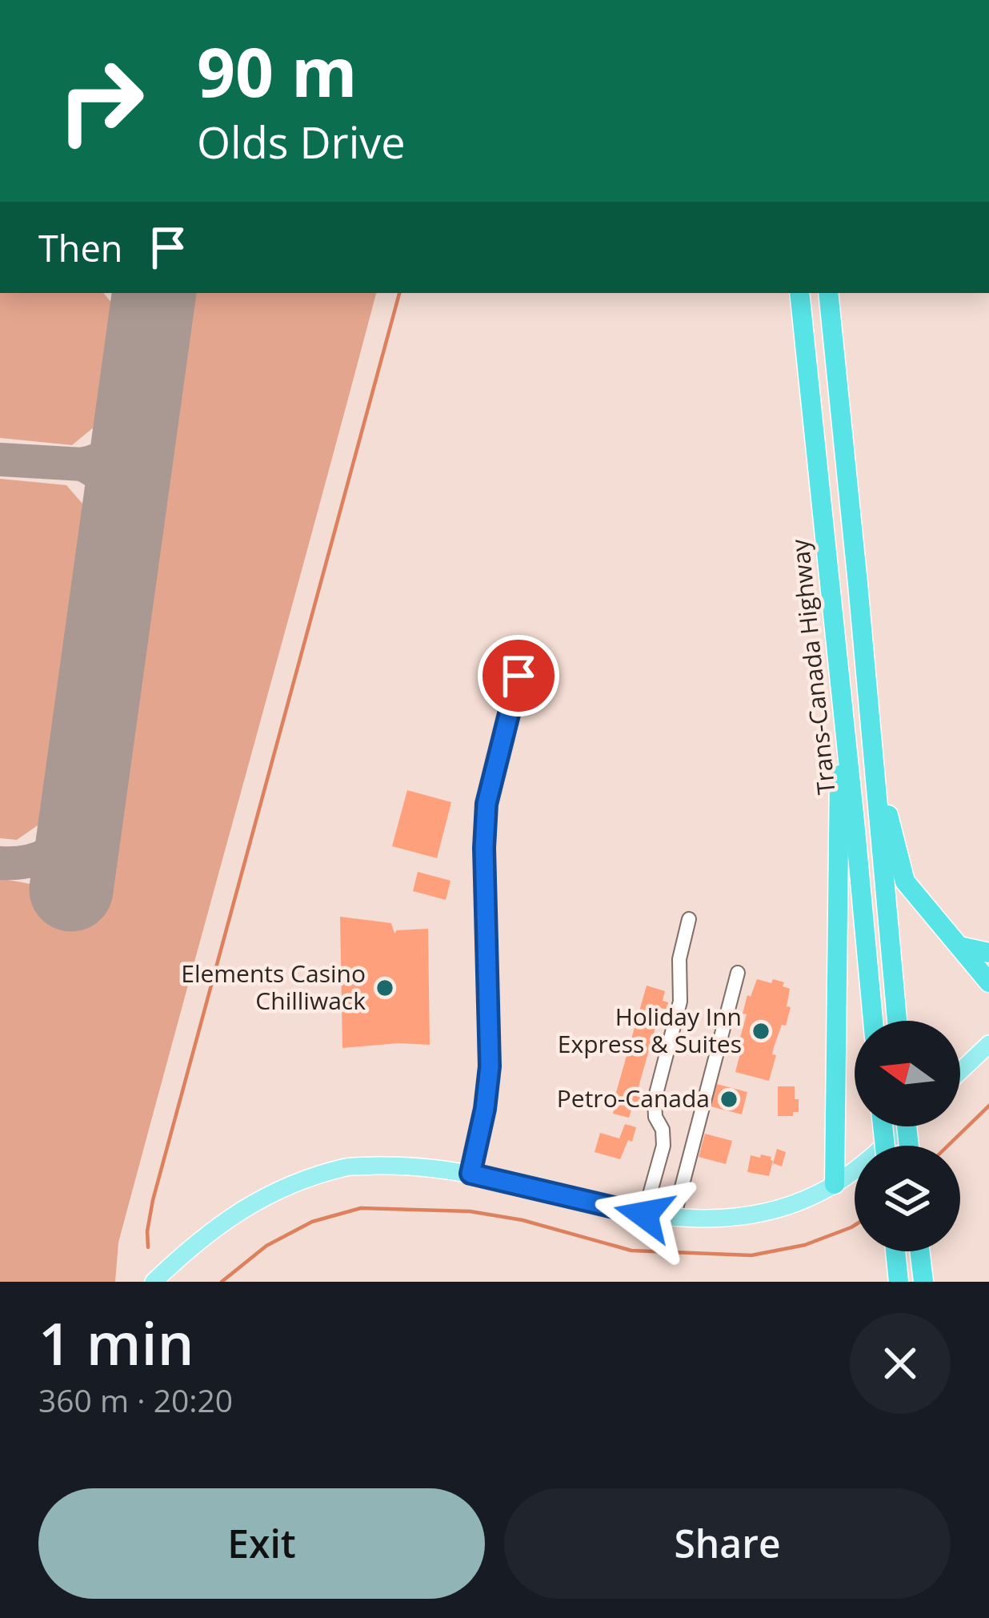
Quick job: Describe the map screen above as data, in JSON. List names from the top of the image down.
{
  "streets": {
    "highway": ["Trans-Canada Highway"]
  },
  "places": ["Elements Casino Chilliwack", "Holiday Inn Express & Suites", "Petro-Canada"],
  "north": "left",
  "page": {
    "turn": ["90 m", "Olds Drive"],
    "then": "Then",
    "heading": ["1 min", "360 m · 20:20"],
    "buttons": ["Exit", "Share"]
  }
}
